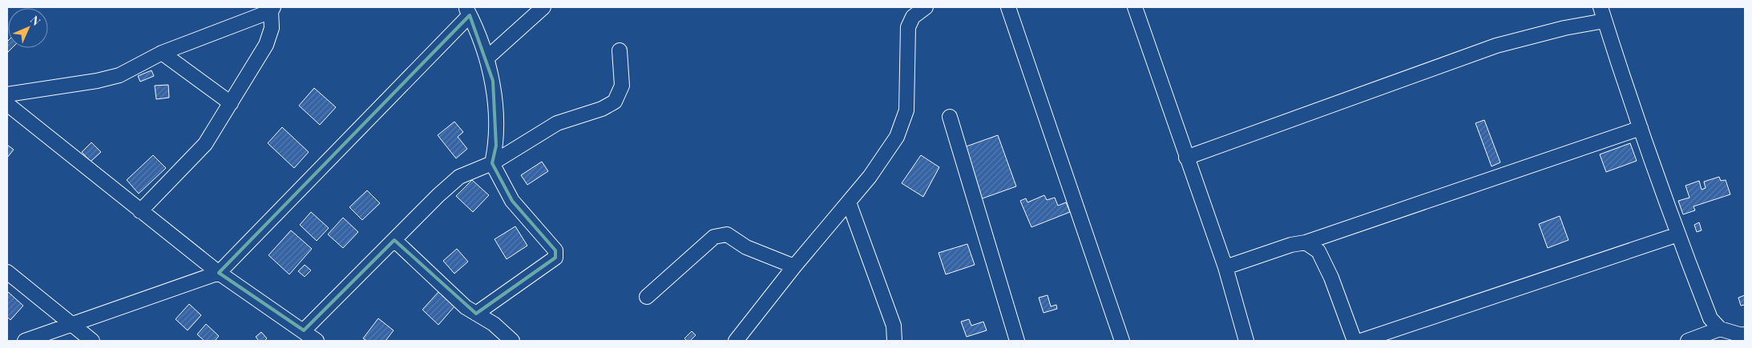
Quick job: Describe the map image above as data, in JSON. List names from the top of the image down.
{
  "north": "top right"
}
